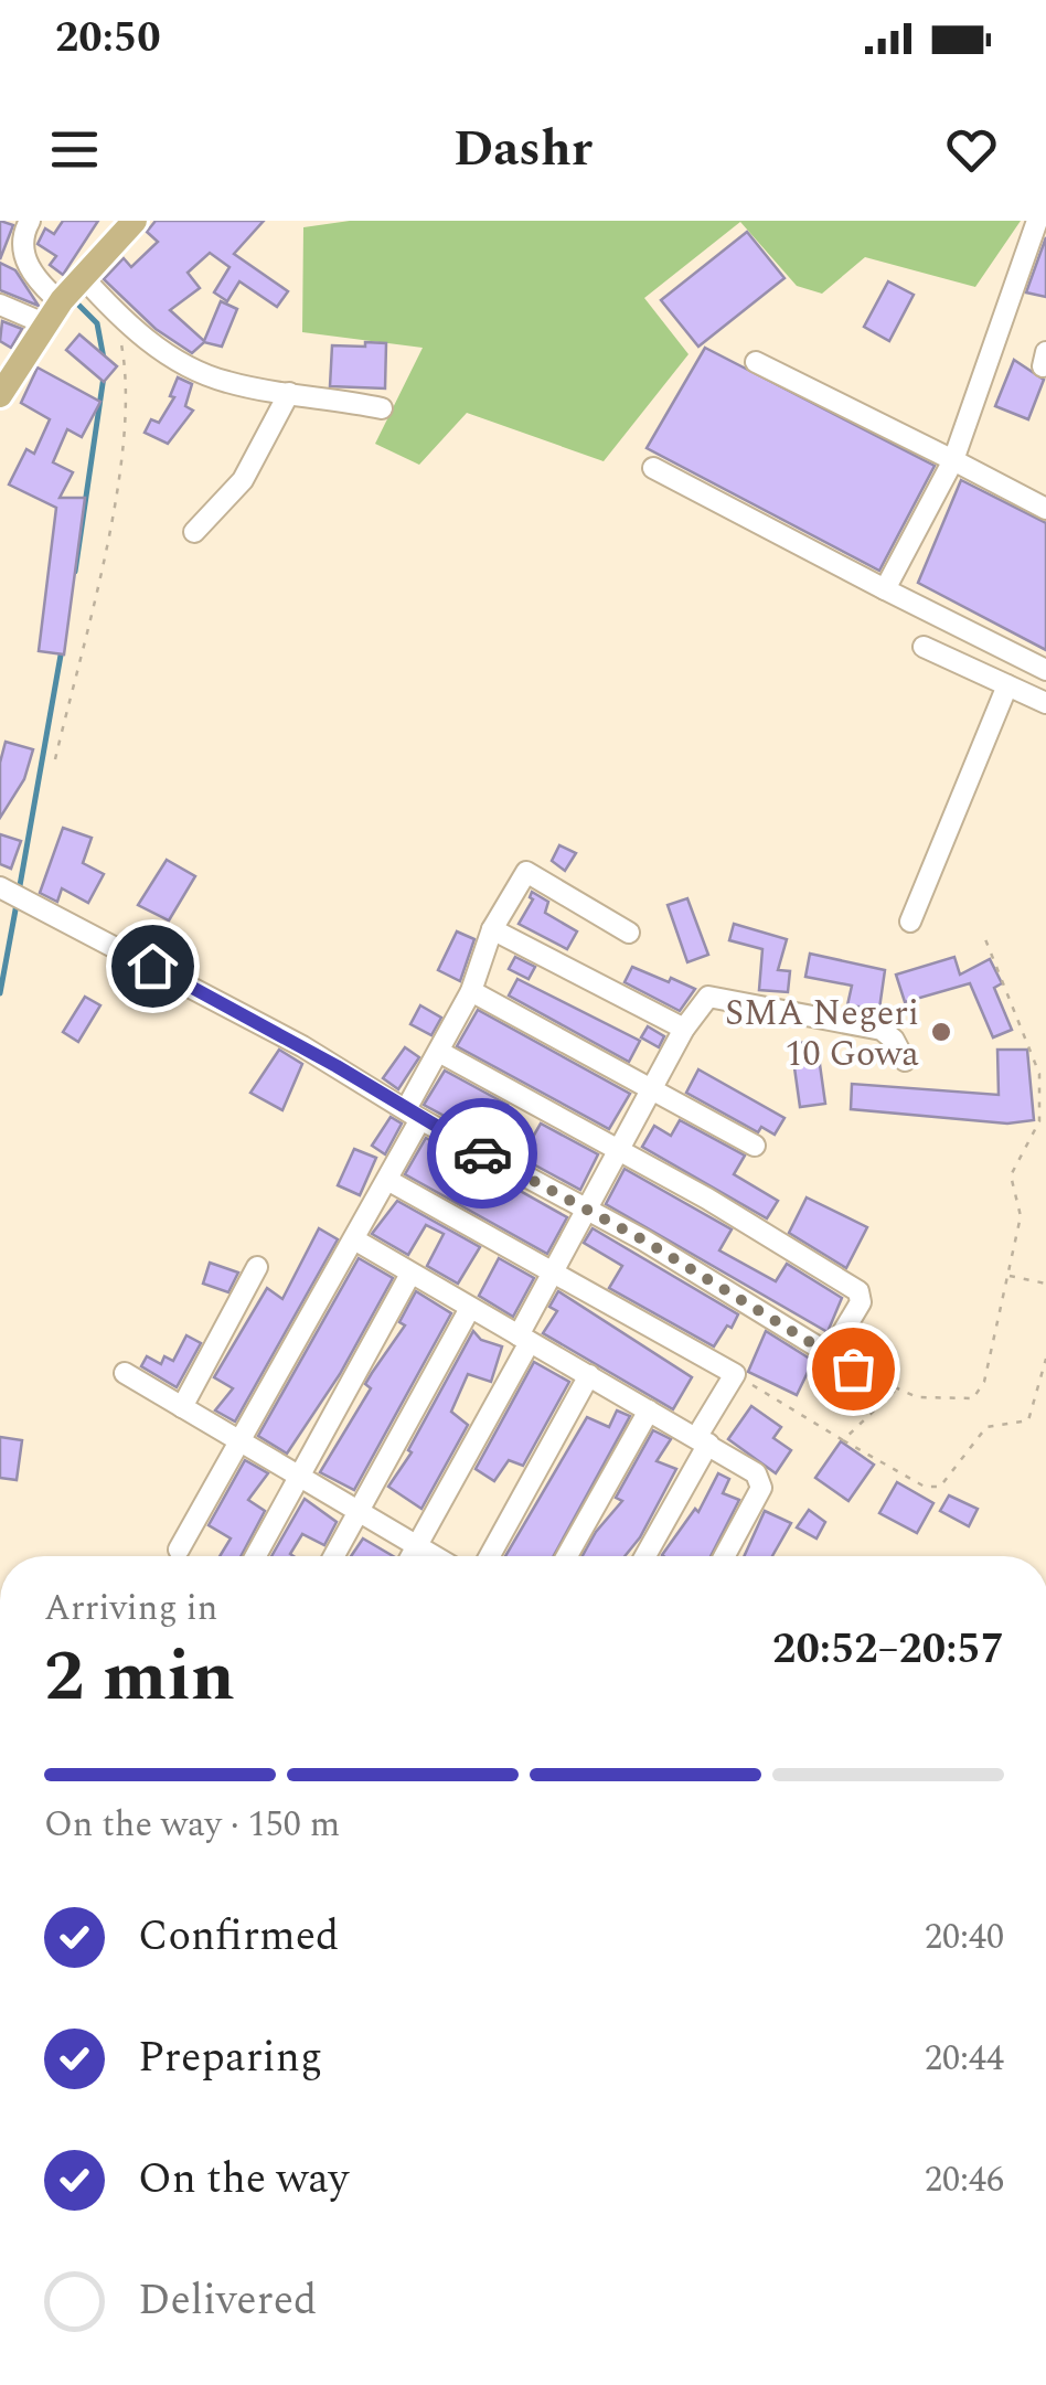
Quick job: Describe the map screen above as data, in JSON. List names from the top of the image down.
{
  "places": ["SMA Negeri 10 Gowa"],
  "page": {
    "status": "20:50",
    "header": "Dashr",
    "heading": ["2 min", "Arriving in", "20:52–20:57"],
    "bar": "On the way · 150 m",
    "list": [
      ["Confirmed", "20:40"],
      ["Preparing", "20:44"],
      ["On the way", "20:46"],
      "Delivered"
    ]
  }
}
